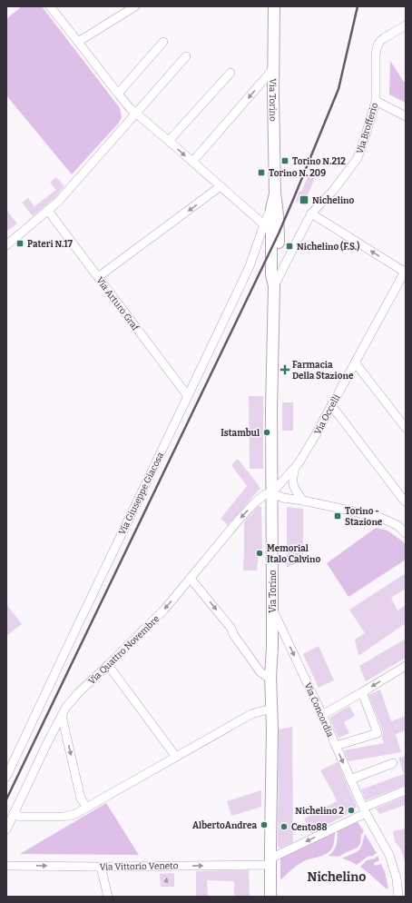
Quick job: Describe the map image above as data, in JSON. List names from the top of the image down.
{
  "streets": {
    "main road": ["Via Torino"],
    "street": [
      "Via Brofferio",
      "Via Arturo Graf",
      "Via Occelli",
      "Via Giuseppe Giacosa",
      "Via Quattro Novembre",
      "Via Concordia",
      "Via Vittorio Veneto"
    ]
  },
  "crossings": [
    ["Via Torino", "Via Brofferio"],
    ["Via Torino", "Via Occelli"],
    ["Via Torino", "Via Giuseppe Giacosa"],
    ["Via Torino", "Via Quattro Novembre"],
    ["Via Torino", "Via Concordia"],
    ["Via Torino", "Via Vittorio Veneto"],
    ["Via Arturo Graf", "Via Giuseppe Giacosa"],
    ["Via Occelli", "Via Quattro Novembre"]
  ],
  "one_way": ["Via Quattro Novembre", "Via Concordia", "Via Vittorio Veneto"],
  "districts": ["Nichelino"],
  "places": {
    "transit": [
      "Torino N.212",
      "Torino N. 209",
      "Nichelino",
      "Pateri N.17",
      "Nichelino (F.S.)",
      "Torino - Stazione"
    ],
    "health": ["Farmacia Della Stazione"],
    "other": [
      "Istambul",
      "Memorial Italo Calvino",
      "Nichelino 2",
      "AlbertoAndrea",
      "Cento88"
    ]
  },
  "house_numbers": ["4"]
}
